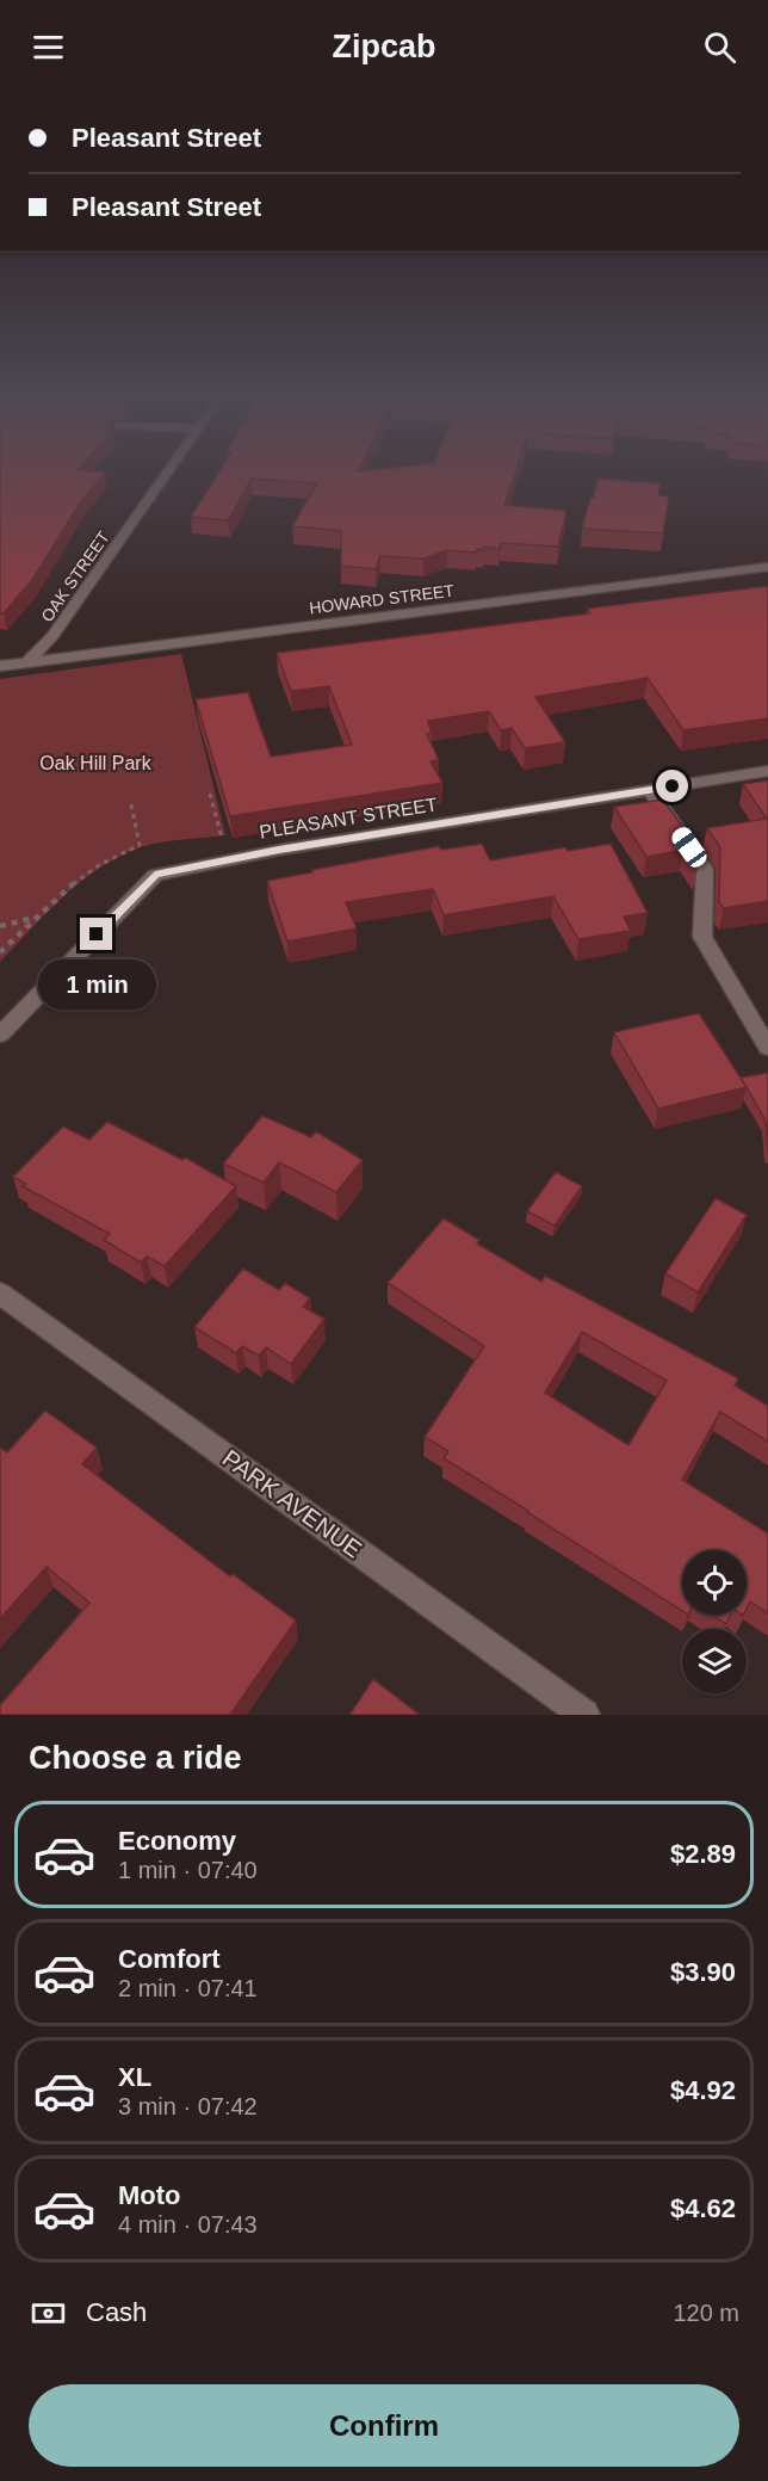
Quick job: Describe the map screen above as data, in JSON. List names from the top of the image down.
{
  "streets": {
    "street": [
      "OAK STREET",
      "HOWARD STREET",
      "PLEASANT STREET",
      "PARK AVENUE"
    ]
  },
  "crossings": [
    ["OAK STREET", "HOWARD STREET"]
  ],
  "parks": ["Oak Hill Park"],
  "page": {
    "header": "Zipcab",
    "banner": ["Pleasant Street", "Pleasant Street"],
    "bubble": "1 min",
    "heading": "Choose a ride",
    "list": [
      {
        "name": "Economy",
        "note": "1 min · 07:40",
        "value": "$2.89"
      },
      {
        "name": "Comfort",
        "note": "2 min · 07:41",
        "value": "$3.90"
      },
      {
        "name": "XL",
        "note": "3 min · 07:42",
        "value": "$4.92"
      },
      {
        "name": "Moto",
        "note": "4 min · 07:43",
        "value": "$4.62"
      }
    ],
    "pay": ["Cash", "120 m"],
    "buttons": "Confirm"
  }
}
